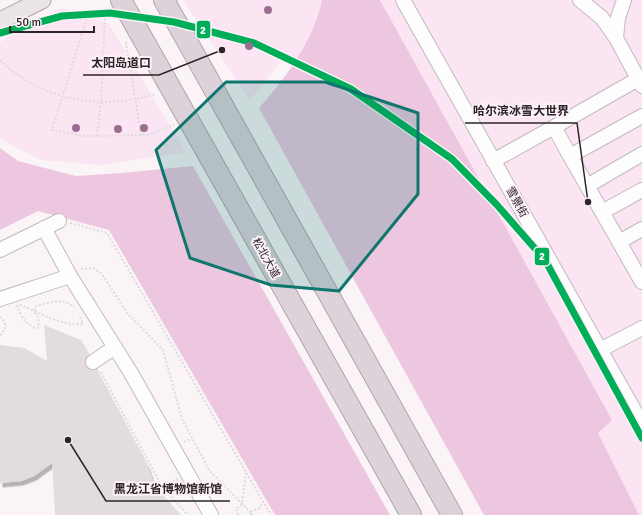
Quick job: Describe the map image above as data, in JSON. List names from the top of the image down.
{
  "streets": {
    "highway": ["松北大道"],
    "street": ["雪景街"]
  },
  "places": ["太阳岛道口", "哈尔滨冰雪大世界", "黑龙江省博物馆新馆"],
  "lines": ["transit line 2"],
  "scale_bar": "50 m"
}
